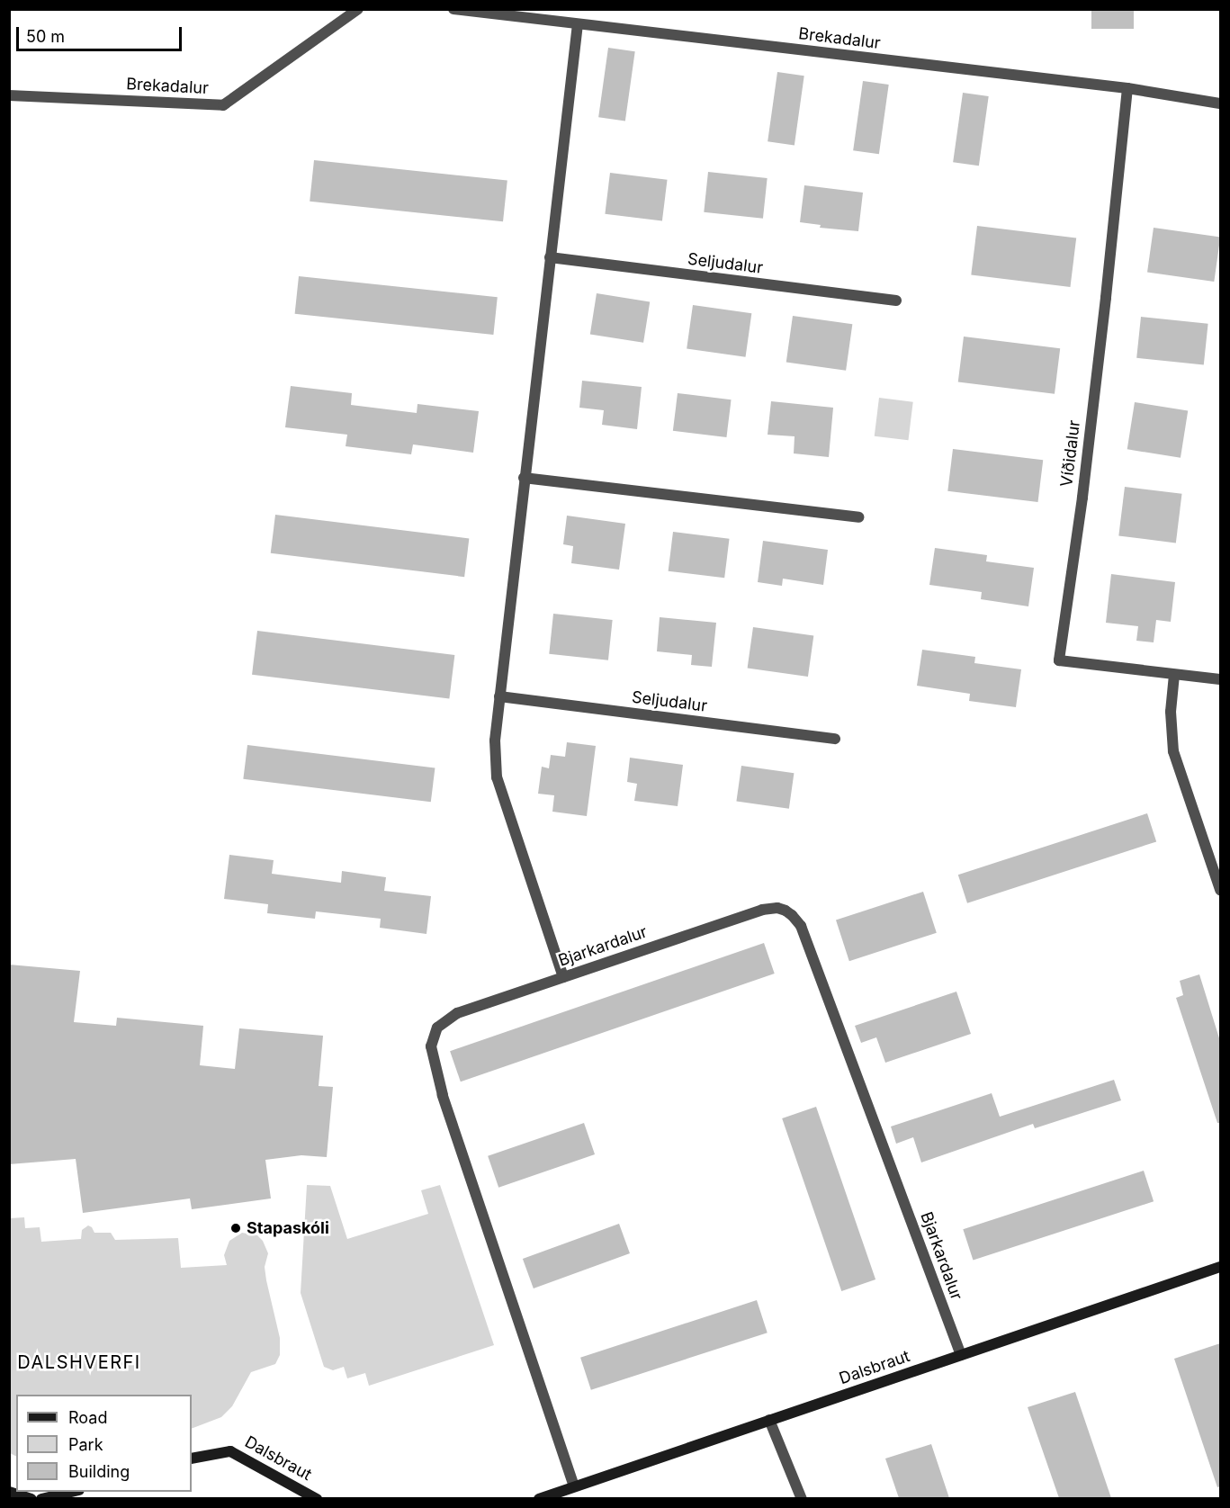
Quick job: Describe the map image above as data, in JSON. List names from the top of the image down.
{
  "streets": {
    "street": [
      "Brekadalur",
      "Seljudalur",
      "Víðidalur",
      "Bjarkardalur",
      "Dalsbraut"
    ]
  },
  "crossings": [
    ["Brekadalur", "Víðidalur"],
    ["Bjarkardalur", "Dalsbraut"]
  ],
  "districts": ["DALSHVERFI"],
  "places": ["Stapaskóli"],
  "legend": ["Road", "Park", "Building"],
  "scale_bar": "50 m"
}
